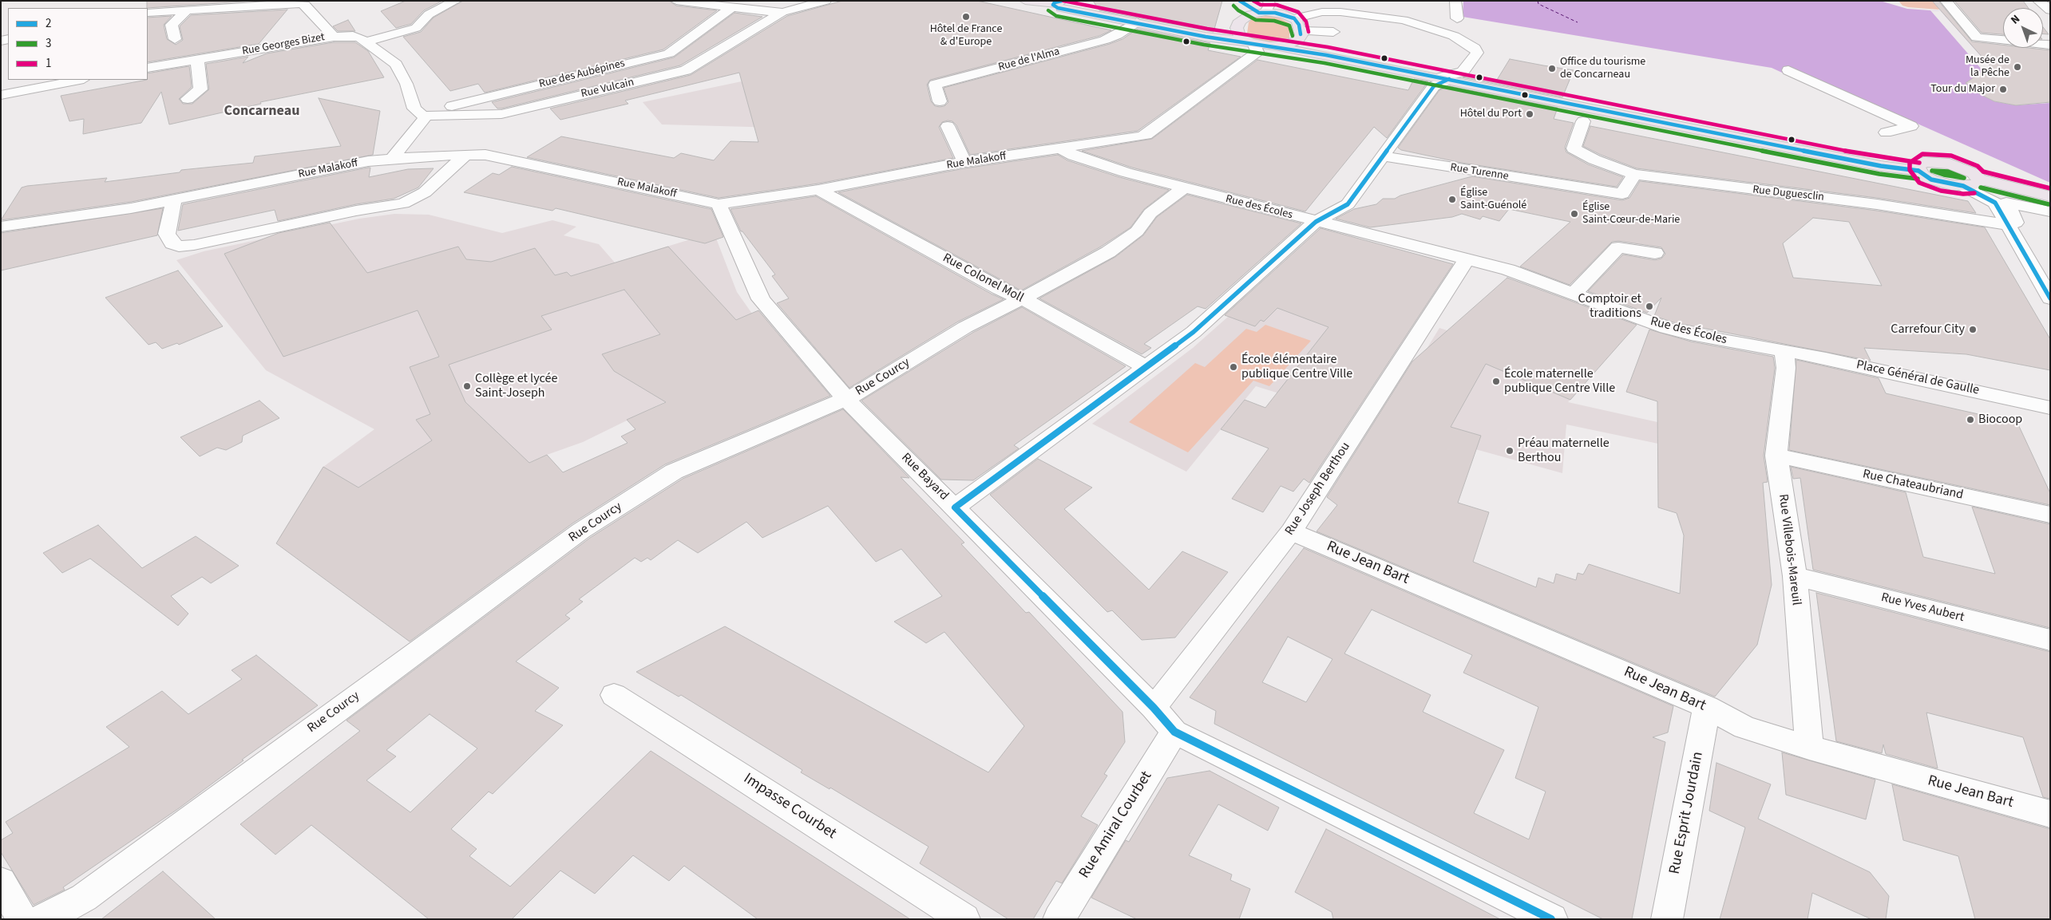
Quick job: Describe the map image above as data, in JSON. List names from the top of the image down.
{
  "streets": {
    "street": [
      "Rue Georges Bizet",
      "Rue de l'Alma",
      "Rue des Aubépines",
      "Rue Vulcain",
      "Rue Malakoff",
      "Rue Turenne",
      "Rue Duguesclin",
      "Rue des Écoles",
      "Rue Colonel Moll",
      "Rue Courcy",
      "Place Général de Gaulle",
      "Rue Bayard",
      "Rue Chateaubriand",
      "Rue Joseph Berthou",
      "Rue Villebois-Mareuil",
      "Rue Jean Bart",
      "Rue Yves Aubert",
      "Impasse Courbet",
      "Rue Esprit Jourdain",
      "Rue Amiral Courbet"
    ]
  },
  "crossings": [
    ["Rue de l'Alma", "Rue Malakoff"],
    ["Rue des Aubépines", "Rue Vulcain"],
    ["Rue Malakoff", "Rue des Écoles"],
    ["Rue Malakoff", "Rue Colonel Moll"],
    ["Rue Malakoff", "Rue Bayard"],
    ["Rue Turenne", "Rue Duguesclin"],
    ["Rue des Écoles", "Rue Courcy"],
    ["Rue des Écoles", "Place Général de Gaulle"],
    ["Rue des Écoles", "Rue Joseph Berthou"],
    ["Rue des Écoles", "Rue Villebois-Mareuil"],
    ["Rue Colonel Moll", "Rue Courcy"],
    ["Rue Courcy", "Rue Bayard"],
    ["Place Général de Gaulle", "Rue Villebois-Mareuil"],
    ["Rue Bayard", "Rue Joseph Berthou"],
    ["Rue Bayard", "Rue Amiral Courbet"],
    ["Rue Chateaubriand", "Rue Villebois-Mareuil"],
    ["Rue Joseph Berthou", "Rue Jean Bart"],
    ["Rue Villebois-Mareuil", "Rue Jean Bart"],
    ["Rue Villebois-Mareuil", "Rue Yves Aubert"],
    ["Rue Jean Bart", "Rue Esprit Jourdain"]
  ],
  "districts": ["Concarneau"],
  "places": [
    "Hôtel de France & d'Europe",
    "Musée de la Pêche",
    "Office du tourisme de Concarneau",
    "Tour du Major",
    "Hôtel du Port",
    "Église Saint-Guénolé",
    "Église Saint-Cœur-de-Marie",
    "Comptoir et traditions",
    "Carrefour City",
    "École élémentaire publique Centre Ville",
    "École maternelle publique Centre Ville",
    "Collège et lycée Saint-Joseph",
    "Biocoop",
    "Préau maternelle Berthou"
  ],
  "lines": ["transit line 2", "transit line 1", "transit line 3"],
  "legend": ["2", "3", "1"],
  "north": "top left"
}
